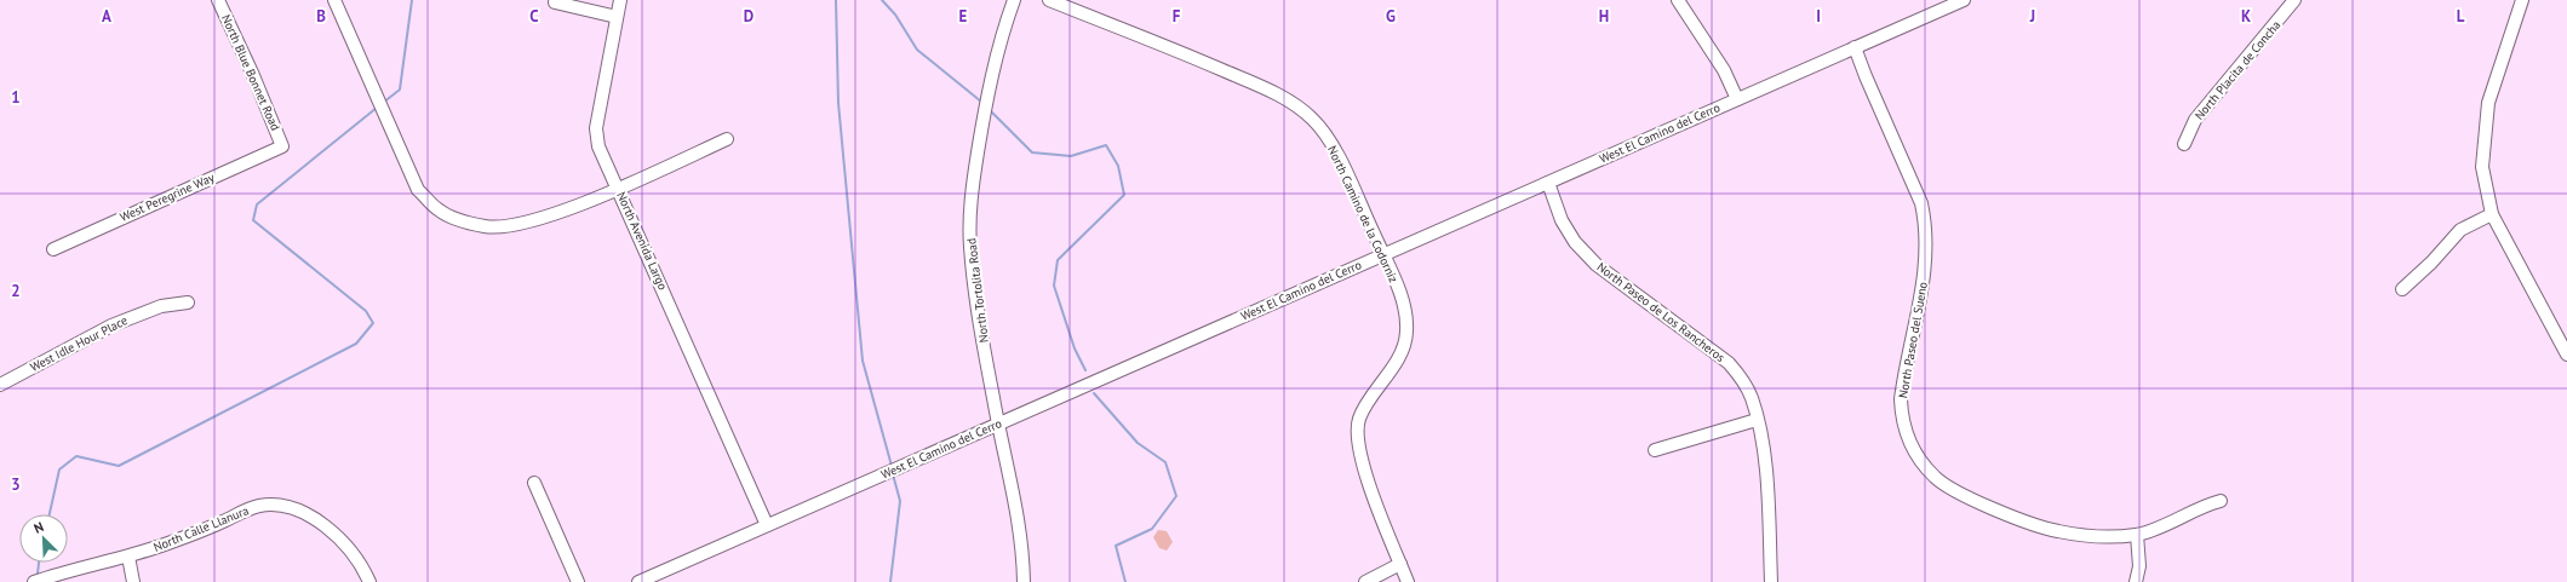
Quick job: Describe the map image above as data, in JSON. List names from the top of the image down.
{
  "streets": {
    "street": [
      "North Placita de Concha",
      "North Blue Bonnet Road",
      "West El Camino del Cerro",
      "West Peregrine Way",
      "North Camino de la Codorniz",
      "North Avenida Largo",
      "North Tortolita Road",
      "North Paseo de Los Rancheros",
      "North Paseo del Sueno",
      "West Idle Hour Place",
      "North Calle Llanura"
    ]
  },
  "crossings": [
    ["North Blue Bonnet Road", "West Peregrine Way"],
    ["West El Camino del Cerro", "North Camino de la Codorniz"],
    ["West El Camino del Cerro", "North Avenida Largo"],
    ["West El Camino del Cerro", "North Tortolita Road"],
    ["West El Camino del Cerro", "North Paseo de Los Rancheros"],
    ["West El Camino del Cerro", "North Paseo del Sueno"]
  ],
  "north": "top left",
  "grid": {
    "columns": [
      "A",
      "B",
      "C",
      "D",
      "E",
      "F",
      "G",
      "H",
      "I",
      "J",
      "K",
      "L"
    ],
    "rows": ["1", "2", "3"]
  }
}
